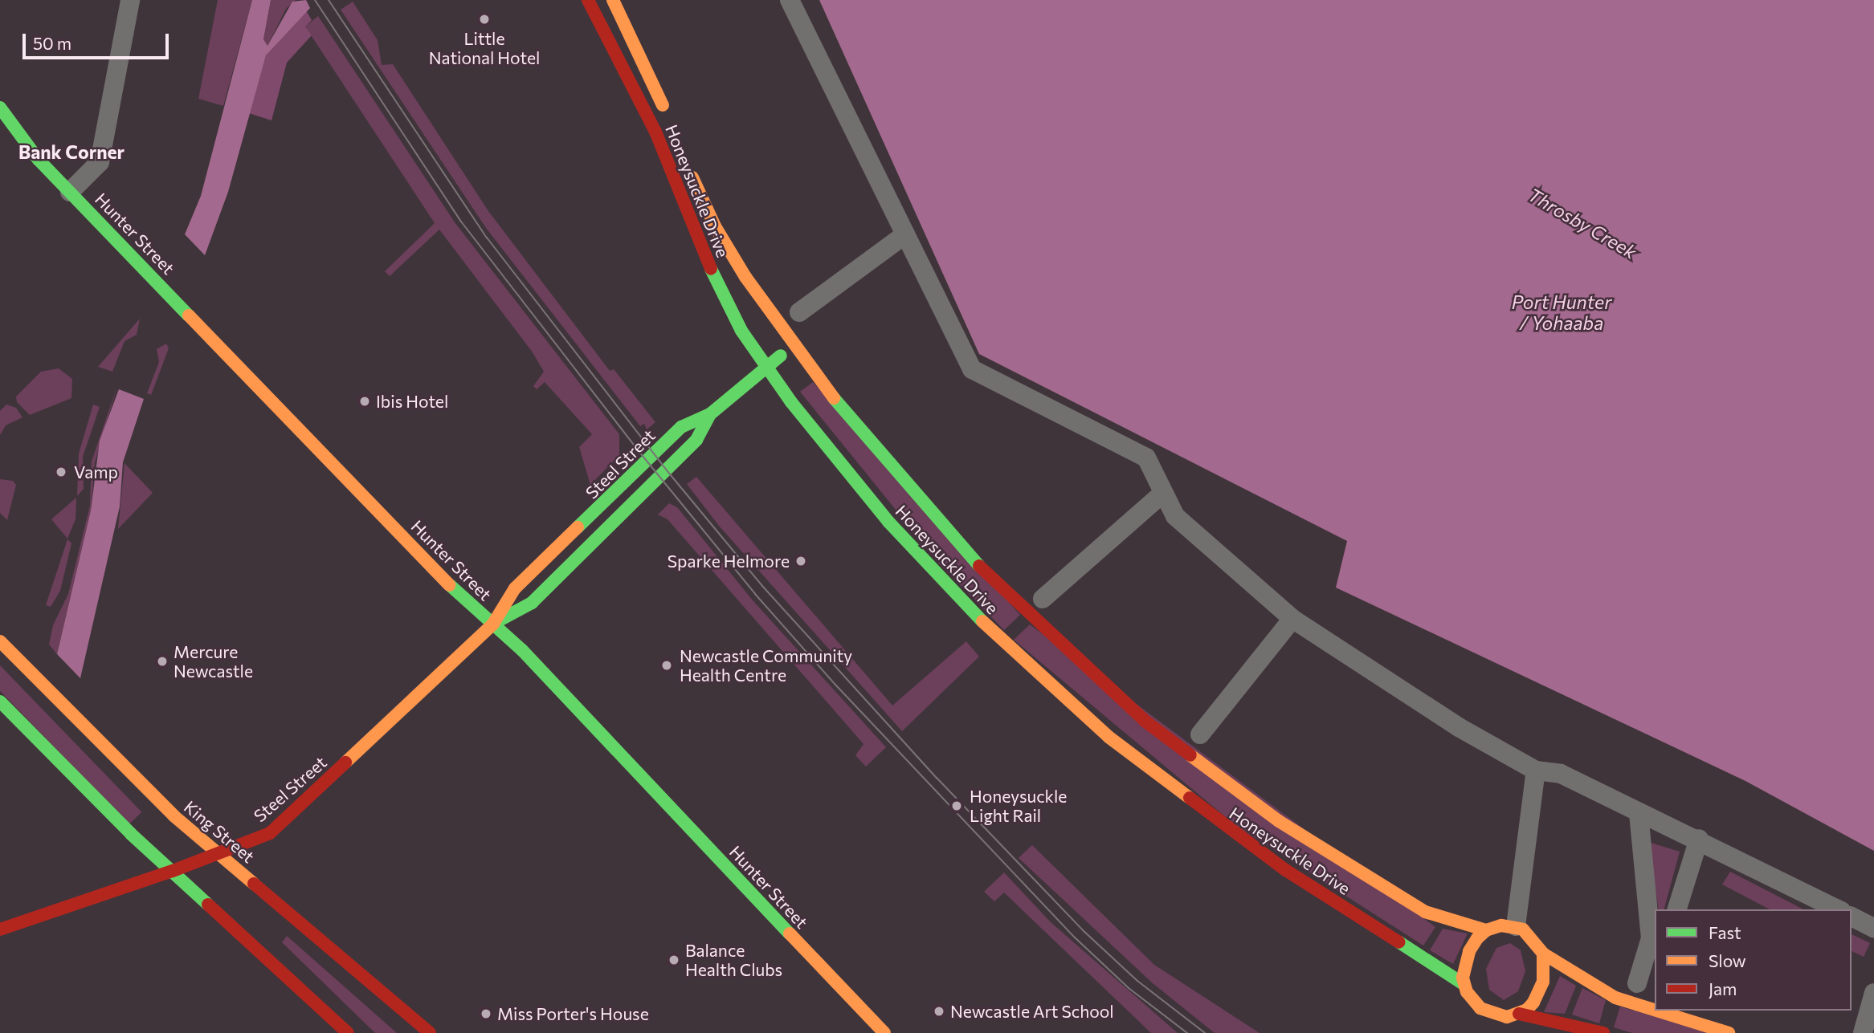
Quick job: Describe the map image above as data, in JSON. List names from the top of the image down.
{
  "streets": {
    "main road": [
      "Honeysuckle Drive",
      "Hunter Street",
      "Steel Street",
      "King Street"
    ]
  },
  "crossings": [
    ["Honeysuckle Drive", "Steel Street"],
    ["Hunter Street", "Steel Street"],
    ["Steel Street", "King Street"]
  ],
  "districts": ["Bank Corner"],
  "water": ["Throsby Creek", "Port Hunter / Yohaaba"],
  "places": [
    "Little National Hotel",
    "Ibis Hotel",
    "Vamp",
    "Sparke Helmore",
    "Mercure Newcastle",
    "Newcastle Community Health Centre",
    "Honeysuckle Light Rail",
    "Balance Health Clubs",
    "Newcastle Art School",
    "Miss Porter's House"
  ],
  "legend": ["Fast", "Slow", "Jam"],
  "scale_bar": "50 m"
}
